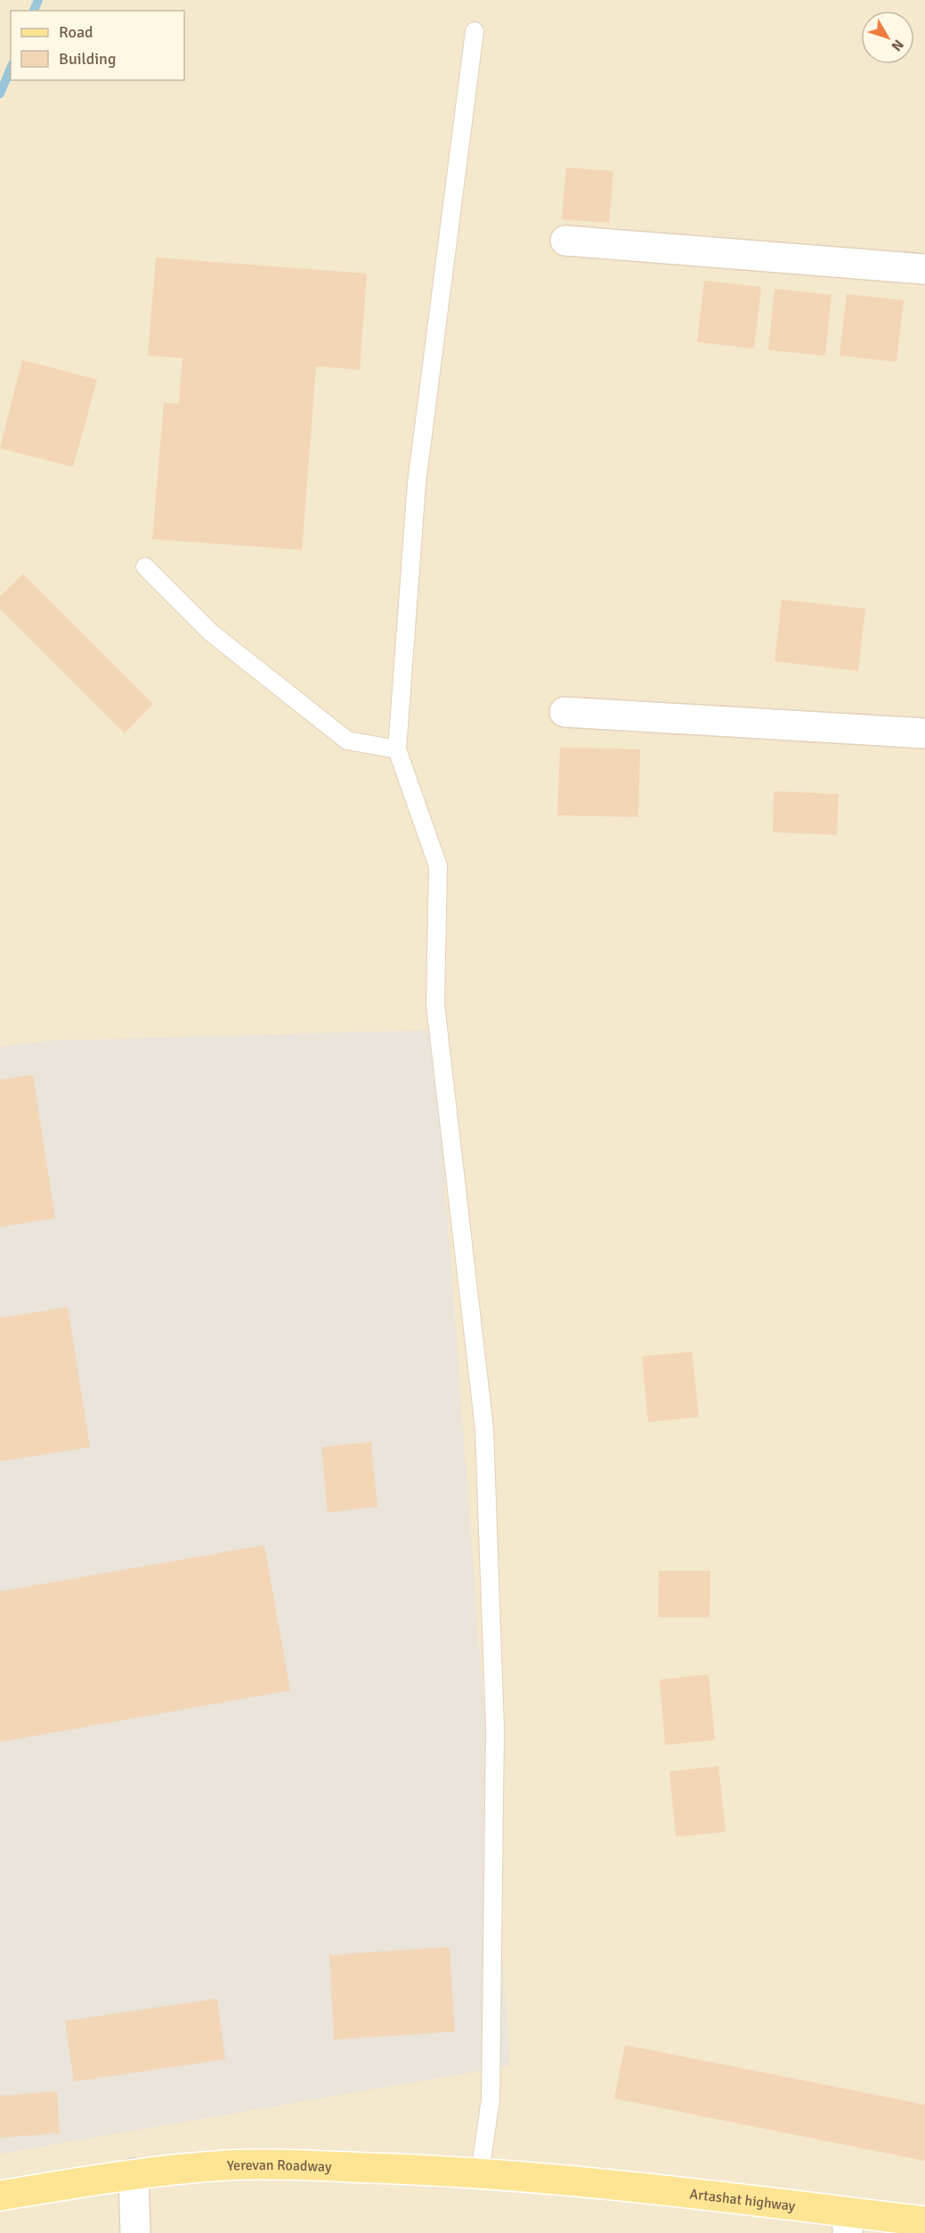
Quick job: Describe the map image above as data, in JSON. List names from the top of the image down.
{
  "streets": {
    "main road": ["Yerevan Roadway", "Artashat highway"]
  },
  "crossings": [
    ["Yerevan Roadway", "Artashat highway"]
  ],
  "legend": ["Road", "Building"],
  "north": "bottom right"
}
